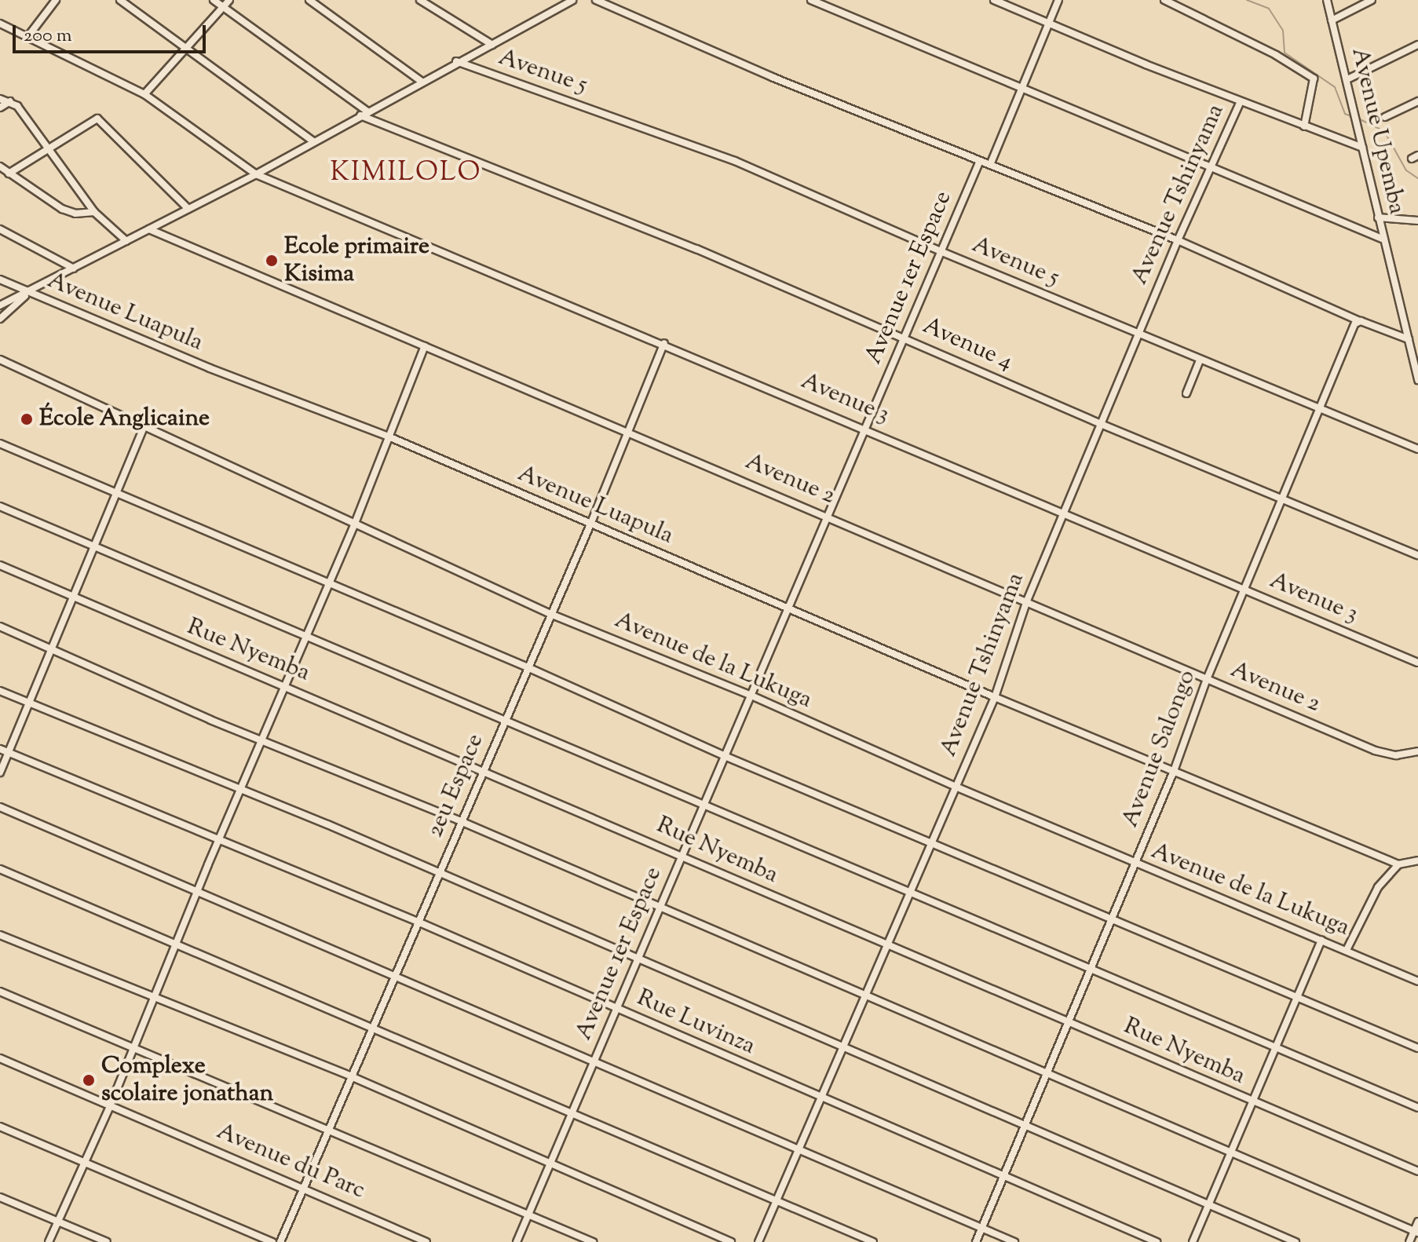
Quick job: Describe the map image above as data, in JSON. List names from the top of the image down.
{
  "streets": {
    "street": [
      "Avenue 5",
      "Avenue Upemba",
      "Avenue Tshinyama",
      "Avenue 1er Espace",
      "Avenue Luapula",
      "Avenue 4",
      "Avenue 3",
      "Avenue 2",
      "Rue Nyemba",
      "Avenue de la Lukuga",
      "Avenue Salongo",
      "2eu Espace",
      "Rue Luvinza",
      "Avenue du Parc"
    ]
  },
  "crossings": [
    ["Avenue 5", "Avenue Tshinyama"],
    ["Avenue 5", "Avenue 1er Espace"],
    ["Avenue 5", "Avenue Salongo"],
    ["Avenue Tshinyama", "Avenue Luapula"],
    ["Avenue Tshinyama", "Avenue 4"],
    ["Avenue Tshinyama", "Avenue 3"],
    ["Avenue Tshinyama", "Avenue 2"],
    ["Avenue Tshinyama", "Rue Nyemba"],
    ["Avenue Tshinyama", "Avenue de la Lukuga"],
    ["Avenue Tshinyama", "Rue Luvinza"],
    ["Avenue 1er Espace", "Avenue Luapula"],
    ["Avenue 1er Espace", "Avenue 4"],
    ["Avenue 1er Espace", "Avenue 3"],
    ["Avenue 1er Espace", "Avenue 2"],
    ["Avenue 1er Espace", "Rue Nyemba"],
    ["Avenue 1er Espace", "Avenue de la Lukuga"],
    ["Avenue 1er Espace", "Rue Luvinza"],
    ["Avenue Luapula", "Avenue Salongo"],
    ["Avenue Luapula", "2eu Espace"],
    ["Avenue 4", "Avenue Salongo"],
    ["Avenue 3", "Avenue Salongo"],
    ["Avenue 3", "2eu Espace"],
    ["Avenue 2", "Avenue Salongo"],
    ["Avenue 2", "2eu Espace"],
    ["Rue Nyemba", "Avenue Salongo"],
    ["Rue Nyemba", "2eu Espace"],
    ["Avenue de la Lukuga", "Avenue Salongo"],
    ["Avenue de la Lukuga", "2eu Espace"],
    ["Avenue Salongo", "Rue Luvinza"],
    ["2eu Espace", "Rue Luvinza"],
    ["2eu Espace", "Avenue du Parc"]
  ],
  "districts": ["KIMILOLO"],
  "places": ["Ecole primaire Kisima", "École Anglicaine", "Complexe scolaire jonathan"],
  "scale_bar": "200 m"
}
